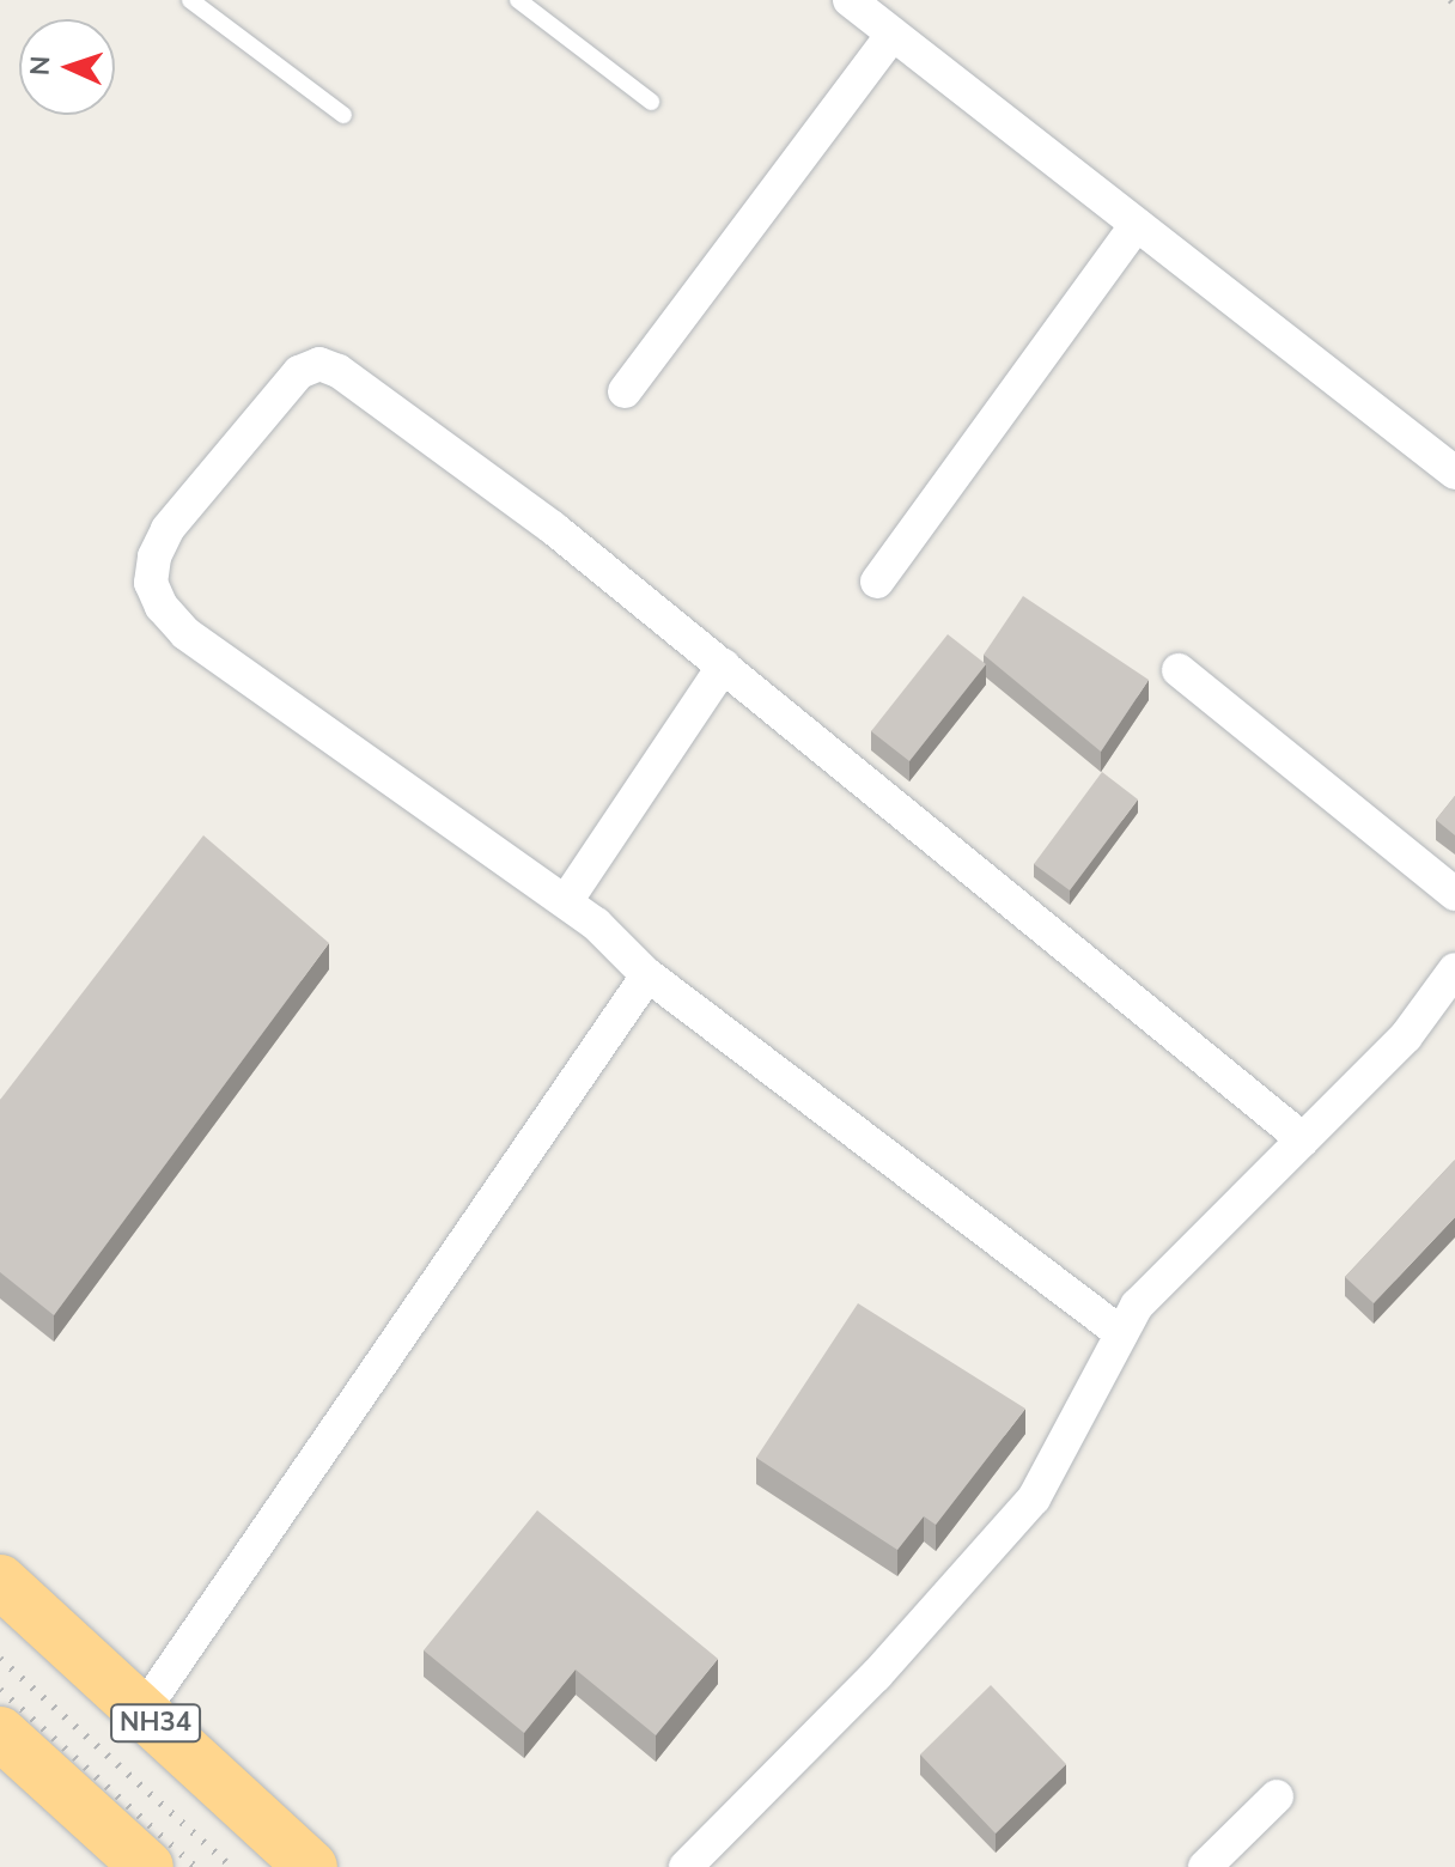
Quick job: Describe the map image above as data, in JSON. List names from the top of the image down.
{
  "streets": {
    "highway": ["NH34"]
  },
  "north": "left"
}
